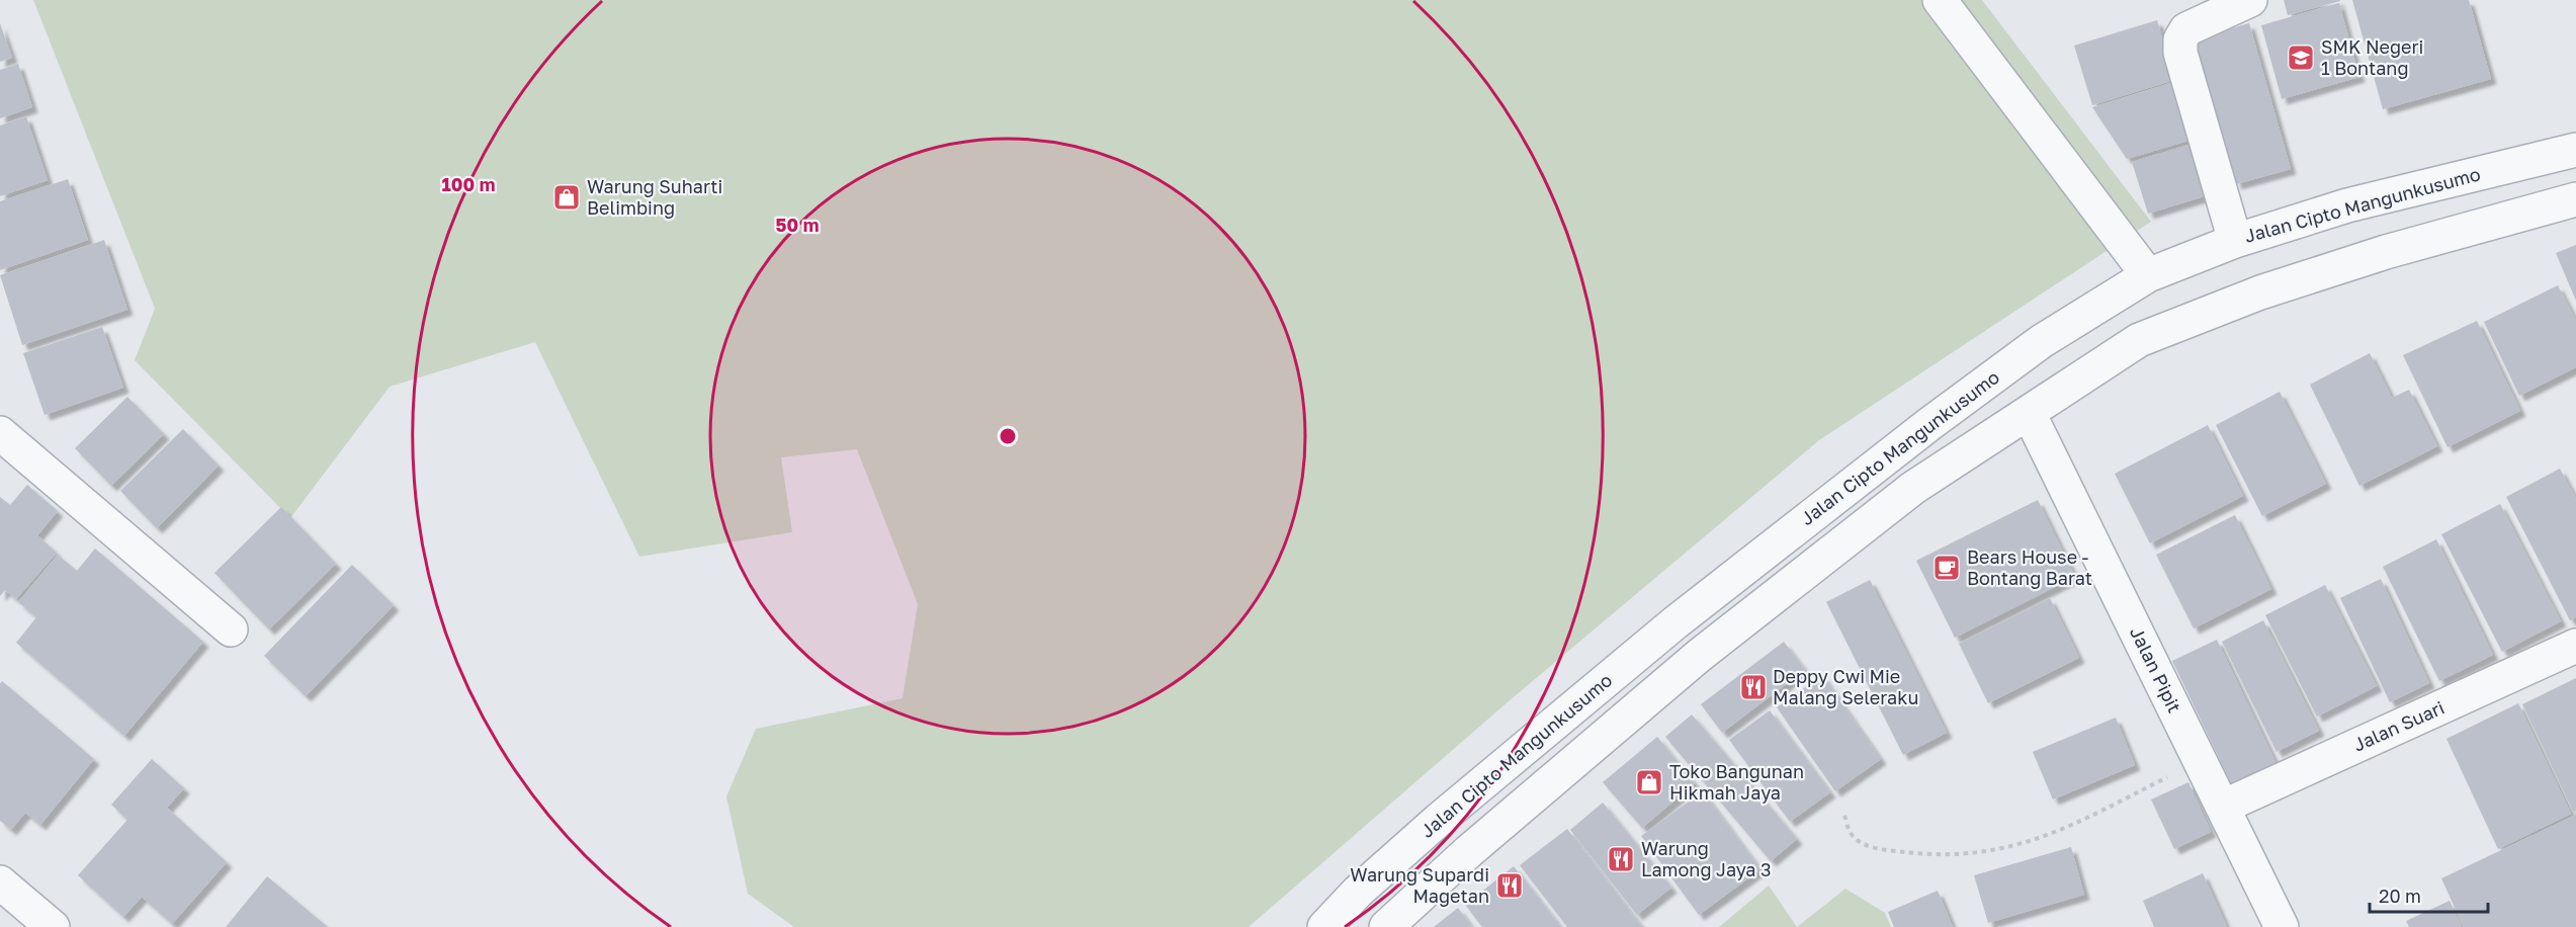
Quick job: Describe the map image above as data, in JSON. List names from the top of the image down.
{
  "streets": {
    "street": ["Jalan Cipto Mangunkusumo", "Jalan Pipit", "Jalan Suari"]
  },
  "crossings": [
    ["Jalan Pipit", "Jalan Suari"]
  ],
  "places": {
    "school or university": ["SMK Negeri 1 Bontang"],
    "shop": ["Warung Suharti Belimbing", "Toko Bangunan Hikmah Jaya"],
    "cafe": ["Bears House - Bontang Barat"],
    "restaurant": ["Deppy Cwi Mie Malang Seleraku", "Warung Lamong Jaya 3", "Warung Supardi Magetan"]
  },
  "scale_bar": "20 m",
  "rings": ["100 m", "50 m"]
}
